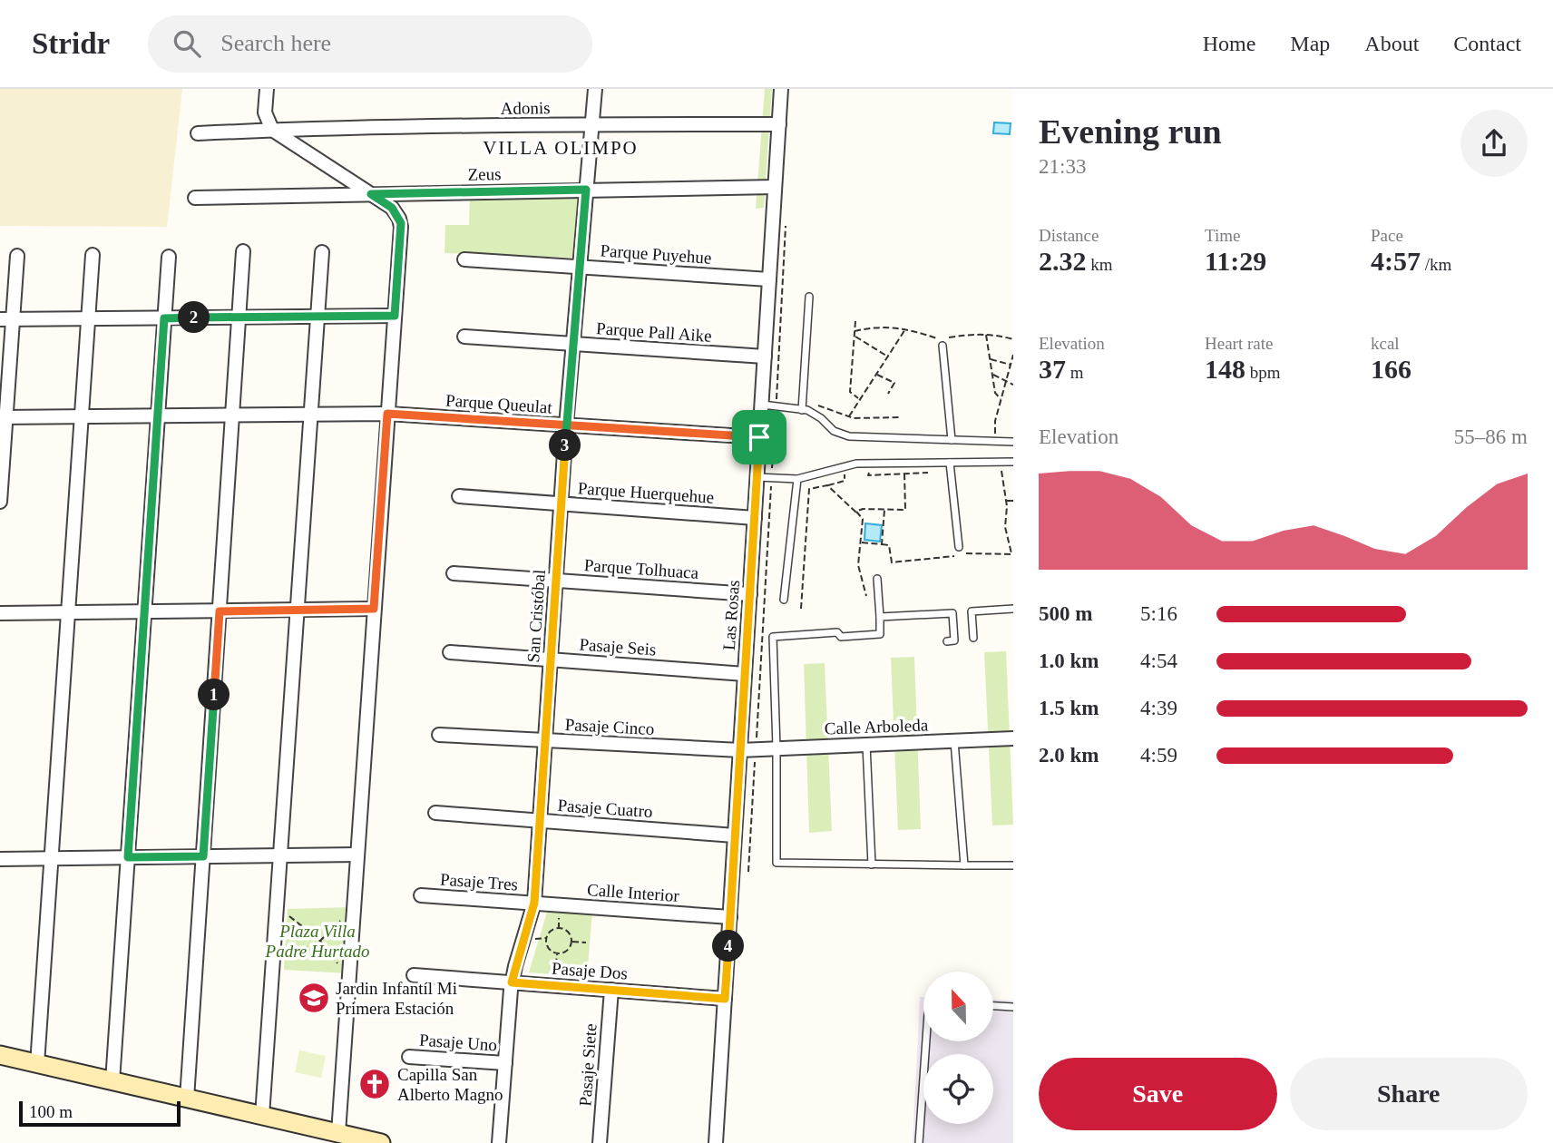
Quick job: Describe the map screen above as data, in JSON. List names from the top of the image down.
{
  "streets": {
    "street": [
      "Adonis",
      "Zeus",
      "Parque Puyehue",
      "Parque Pall Aike",
      "Parque Queulat",
      "Parque Huerquehue",
      "Parque Tolhuaca",
      "Las Rosas",
      "San Cristóbal",
      "Pasaje Seis",
      "Pasaje Cinco",
      "Calle Arboleda",
      "Pasaje Cuatro",
      "Pasaje Tres",
      "Calle Interior",
      "Pasaje Dos",
      "Pasaje Uno",
      "Pasaje Siete"
    ]
  },
  "crossings": [
    ["Adonis", "Las Rosas"],
    ["Adonis", "San Cristóbal"],
    ["Zeus", "Las Rosas"],
    ["Zeus", "San Cristóbal"],
    ["Parque Puyehue", "Las Rosas"],
    ["Parque Puyehue", "San Cristóbal"],
    ["Parque Pall Aike", "Las Rosas"],
    ["Parque Pall Aike", "San Cristóbal"],
    ["Parque Queulat", "Las Rosas"],
    ["Parque Queulat", "San Cristóbal"],
    ["Parque Huerquehue", "Las Rosas"],
    ["Parque Huerquehue", "San Cristóbal"],
    ["Parque Tolhuaca", "Las Rosas"],
    ["Parque Tolhuaca", "San Cristóbal"],
    ["Las Rosas", "Pasaje Seis"],
    ["Las Rosas", "Pasaje Cinco"],
    ["Las Rosas", "Calle Arboleda"],
    ["Las Rosas", "Pasaje Cuatro"],
    ["Las Rosas", "Calle Interior"],
    ["Las Rosas", "Pasaje Dos"],
    ["San Cristóbal", "Pasaje Seis"],
    ["San Cristóbal", "Pasaje Cinco"],
    ["San Cristóbal", "Pasaje Cuatro"],
    ["San Cristóbal", "Pasaje Tres"],
    ["San Cristóbal", "Calle Interior"],
    ["San Cristóbal", "Pasaje Dos"],
    ["San Cristóbal", "Pasaje Uno"],
    ["Pasaje Cinco", "Calle Arboleda"],
    ["Pasaje Tres", "Calle Interior"],
    ["Pasaje Dos", "Pasaje Siete"]
  ],
  "districts": ["VILLA OLIMPO"],
  "parks": ["Plaza Villa Padre Hurtado"],
  "places": {
    "school or university": ["Jardin Infantíl Mi Primera Estación"],
    "church": ["Capilla San Alberto Magno"]
  },
  "scale_bar": "100 m",
  "north": "top",
  "page": {
    "header": "Stridr",
    "search": "Search here",
    "nav": [
      "Home",
      "Map",
      "About",
      "Contact"
    ],
    "heading": ["Evening run", "21:33"],
    "stats": [
      ["Distance", "2.32 km"],
      ["Time", "11:29"],
      ["Pace", "4:57 /km"],
      ["Elevation", "37 m"],
      ["Heart rate", "148 bpm"],
      ["kcal", "166"]
    ],
    "pins": [
      "2",
      "3",
      "1",
      "4"
    ],
    "chart": ["Elevation", "55–86 m"],
    "list": [
      {
        "name": "500 m",
        "note": "5:16"
      },
      {
        "name": "1.0 km",
        "note": "4:54"
      },
      {
        "name": "1.5 km",
        "note": "4:39"
      },
      {
        "name": "2.0 km",
        "note": "4:59"
      }
    ],
    "buttons": ["Save", "Share"],
    "scale": "100 m"
  }
}
